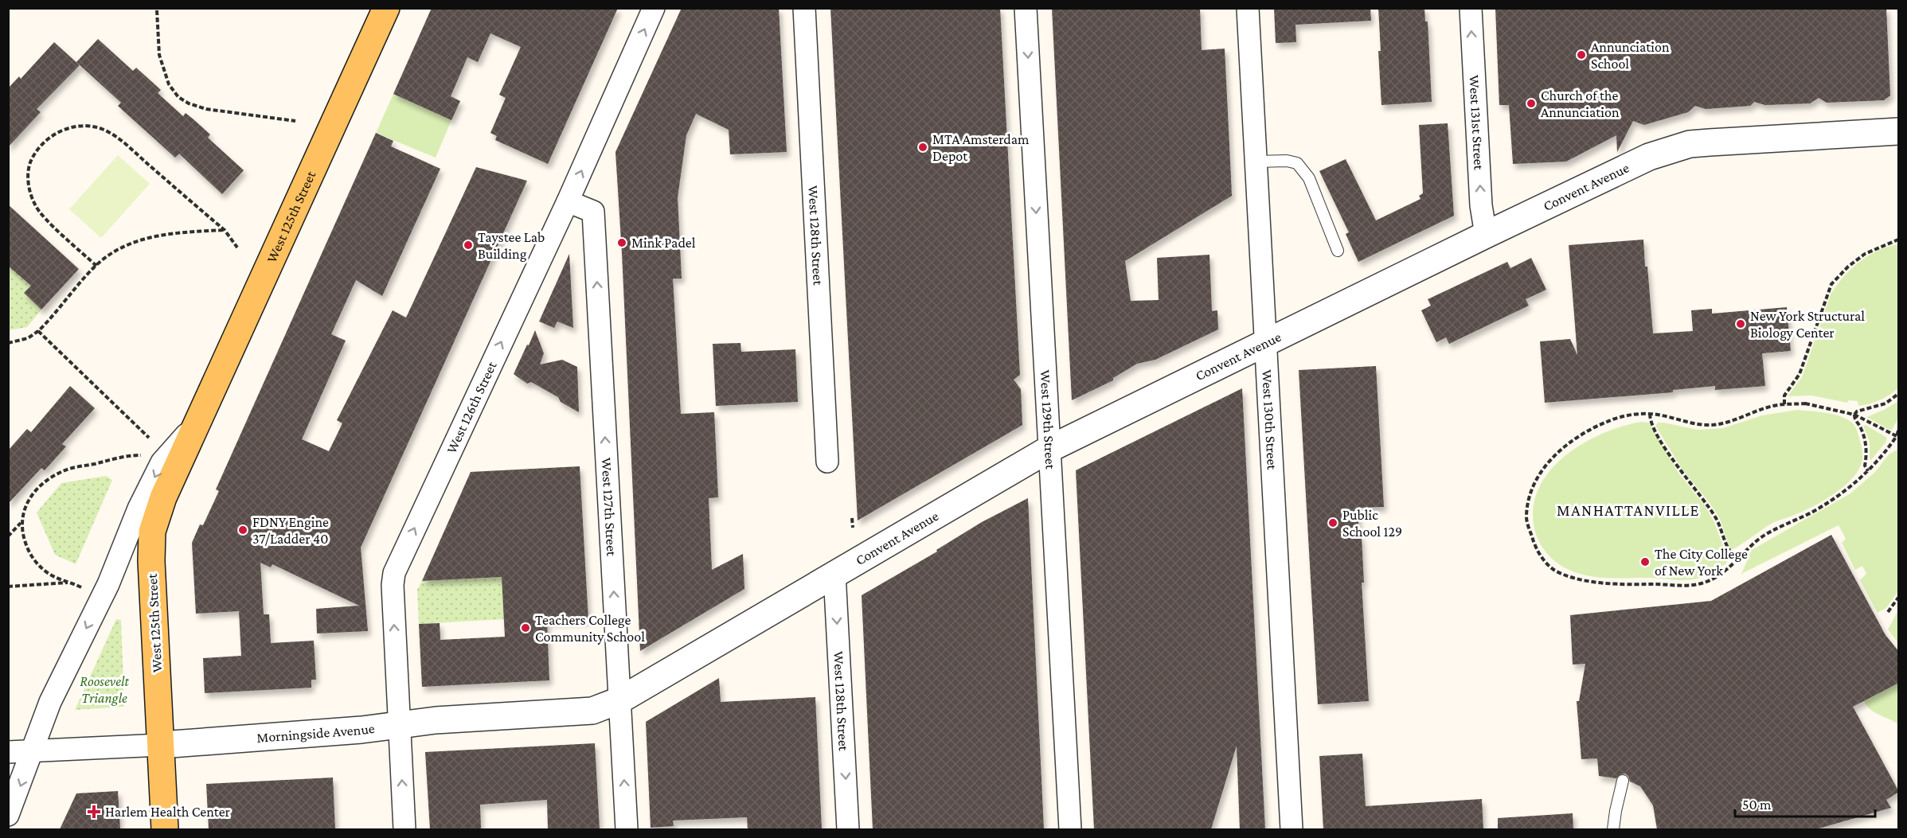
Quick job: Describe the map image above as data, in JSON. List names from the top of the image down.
{
  "streets": {
    "main road": ["West 125th Street"],
    "street": [
      "West 131st Street",
      "Convent Avenue",
      "West 128th Street",
      "West 126th Street",
      "West 129th Street",
      "West 130th Street",
      "West 127th Street",
      "Morningside Avenue"
    ]
  },
  "crossings": [
    ["West 131st Street", "Convent Avenue"],
    ["Convent Avenue", "West 128th Street"],
    ["Convent Avenue", "West 129th Street"],
    ["Convent Avenue", "West 130th Street"],
    ["Convent Avenue", "West 127th Street"],
    ["Convent Avenue", "Morningside Avenue"],
    ["West 125th Street", "Morningside Avenue"],
    ["West 126th Street", "West 127th Street"],
    ["West 126th Street", "Morningside Avenue"],
    ["West 127th Street", "Morningside Avenue"]
  ],
  "one_way": [
    "West 131st Street",
    "West 128th Street",
    "West 126th Street",
    "West 129th Street",
    "West 127th Street"
  ],
  "districts": ["MANHATTANVILLE"],
  "parks": ["Roosevelt Triangle"],
  "places": {
    "other": [
      "Annunciation School",
      "Church of the Annunciation",
      "MTA Amsterdam Depot",
      "Mink Padel",
      "Taystee Lab Building",
      "New York Structural Biology Center",
      "Public School 129",
      "FDNY Engine 37/Ladder 40",
      "The City College of New York",
      "Teachers College Community School"
    ],
    "health": ["Harlem Health Center"]
  },
  "scale_bar": "50 m"
}
